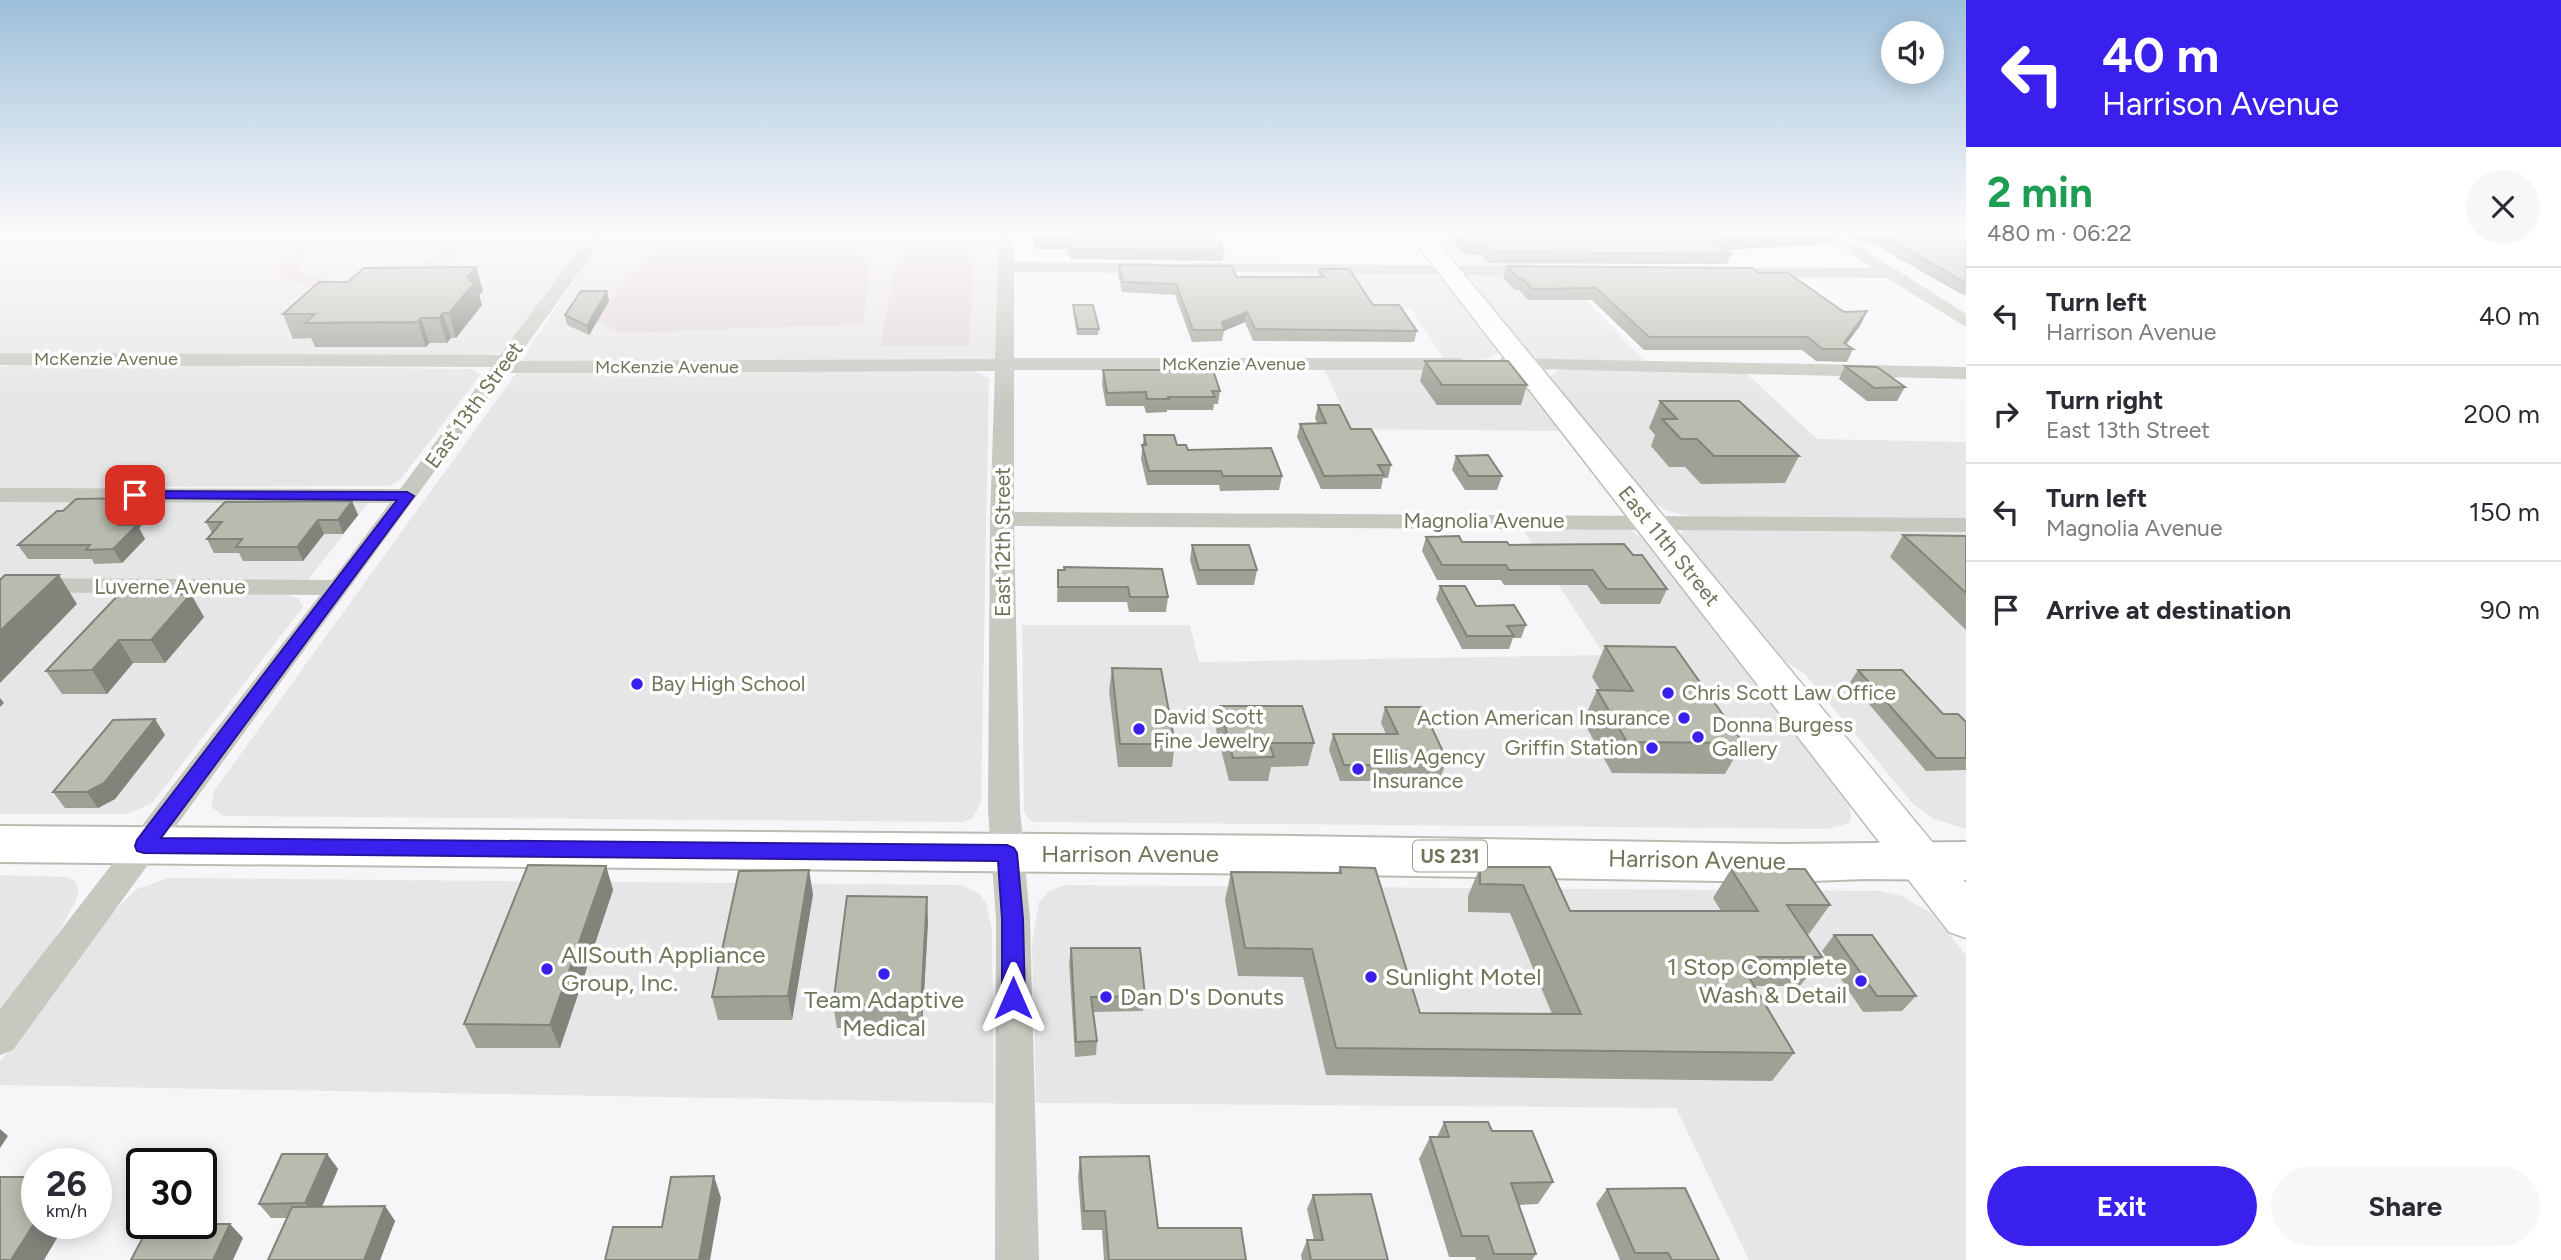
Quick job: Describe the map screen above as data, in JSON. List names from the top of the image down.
{
  "streets": {
    "main road": ["East 11th Street", "Harrison Avenue", "US 231"],
    "street": [
      "McKenzie Avenue",
      "East 13th Street",
      "Magnolia Avenue",
      "East 12th Street",
      "Luverne Avenue"
    ]
  },
  "crossings": [
    ["McKenzie Avenue", "East 13th Street"],
    ["McKenzie Avenue", "East 12th Street"],
    ["McKenzie Avenue", "East 11th Street"],
    ["East 13th Street", "Luverne Avenue"],
    ["East 13th Street", "Harrison Avenue"],
    ["Magnolia Avenue", "East 12th Street"],
    ["Magnolia Avenue", "East 11th Street"],
    ["East 12th Street", "Harrison Avenue"],
    ["East 11th Street", "Harrison Avenue"]
  ],
  "places": [
    "Bay High School",
    "Chris Scott Law Office",
    "Action American Insurance",
    "David Scott Fine Jewelry",
    "Donna Burgess Gallery",
    "Griffin Station",
    "Ellis Agency Insurance",
    "AllSouth Appliance Group, Inc.",
    "Team Adaptive Medical",
    "Sunlight Motel",
    "1 Stop Complete Wash & Detail",
    "Dan D's Donuts"
  ],
  "page": {
    "turn": ["40 m", "Harrison Avenue"],
    "heading": ["2 min", "480 m · 06:22"],
    "list": [
      {
        "name": "Turn left",
        "note": "Harrison Avenue",
        "value": "40 m"
      },
      {
        "name": "Turn right",
        "note": "East 13th Street",
        "value": "200 m"
      },
      {
        "name": "Turn left",
        "note": "Magnolia Avenue",
        "value": "150 m"
      },
      {
        "name": "Arrive at destination",
        "value": "90 m"
      }
    ],
    "speed": "26 km/h",
    "limit": "30",
    "buttons": ["Exit", "Share"]
  }
}
